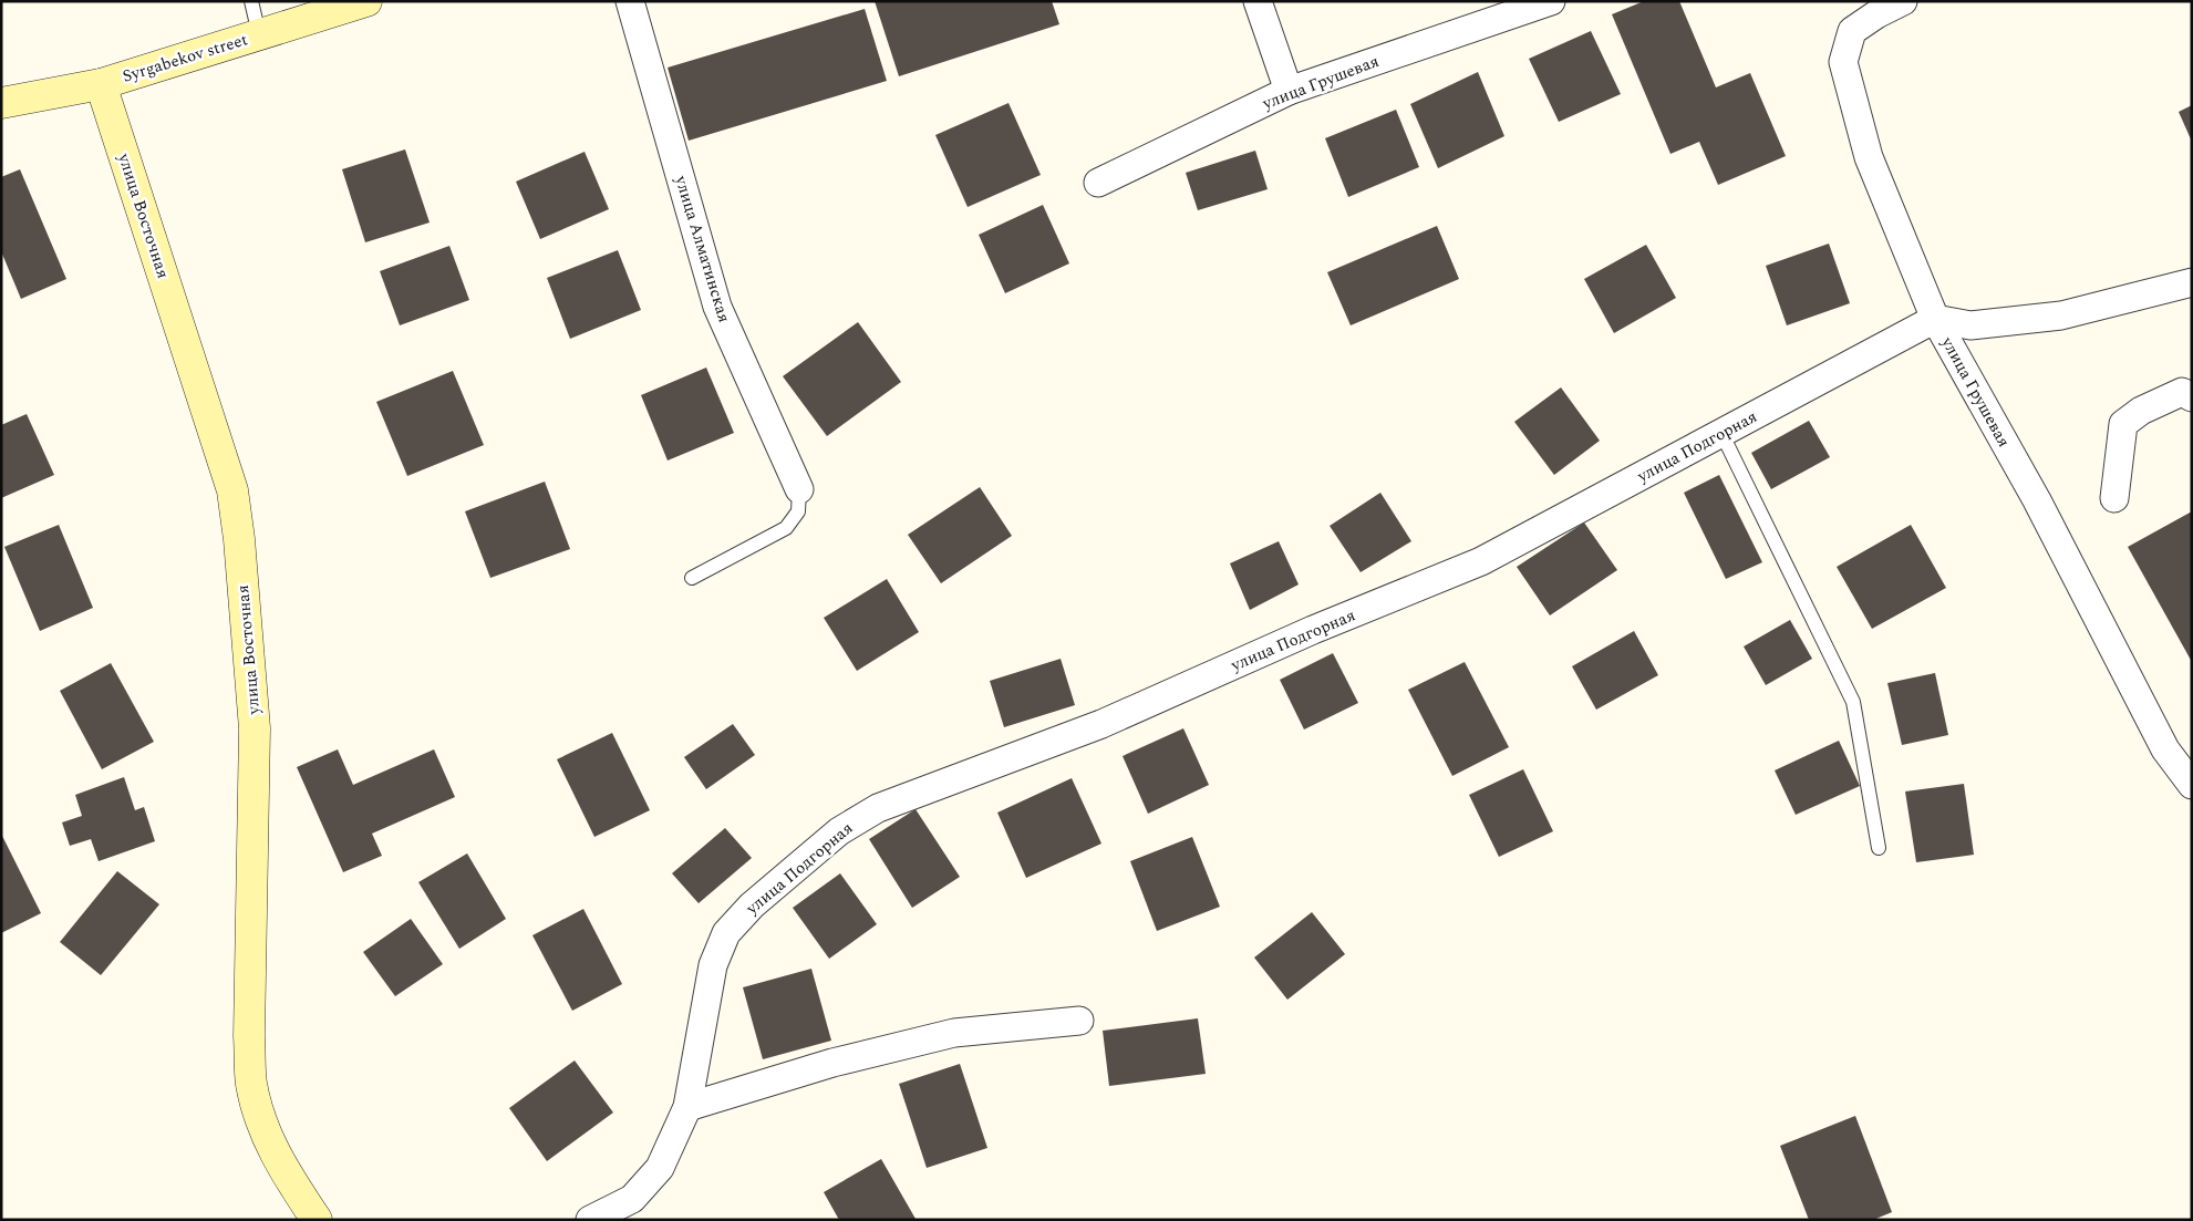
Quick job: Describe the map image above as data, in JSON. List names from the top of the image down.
{
  "streets": {
    "street": [
      "Syrgabekov street",
      "улица Грушевая",
      "улица Восточная",
      "улица Алматинская",
      "улица Подгорная"
    ]
  },
  "crossings": [
    ["Syrgabekov street", "улица Восточная"],
    ["улица Грушевая", "улица Подгорная"]
  ]
}
